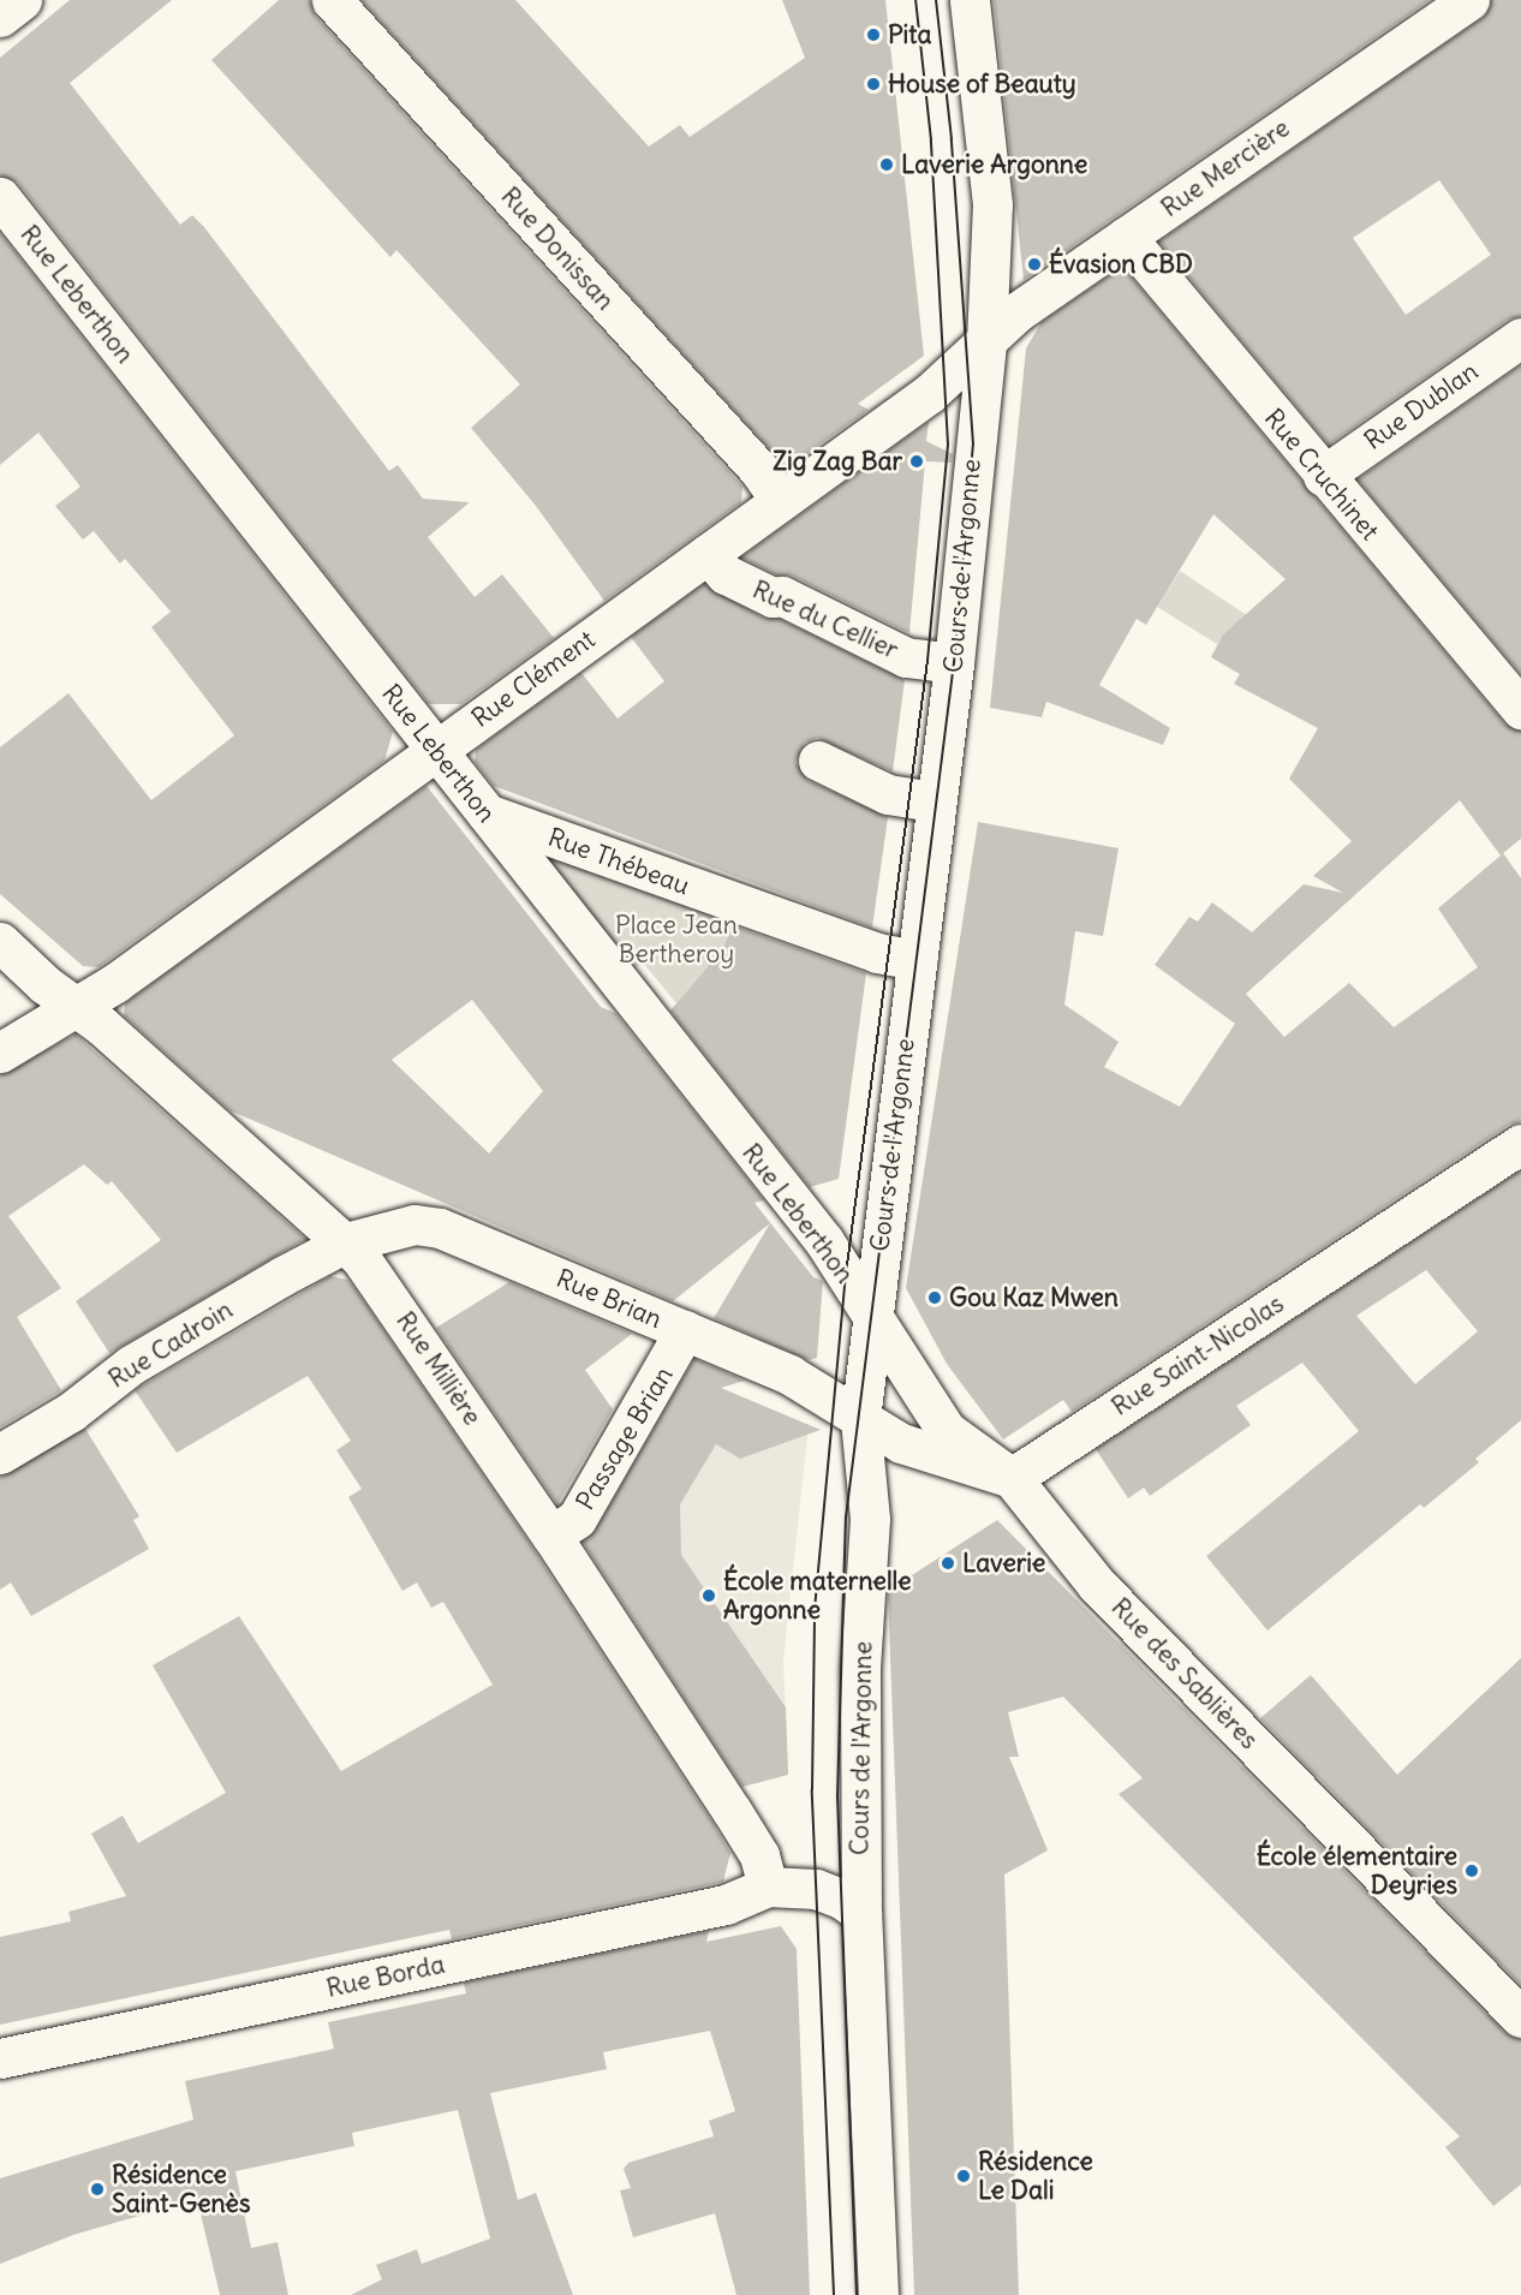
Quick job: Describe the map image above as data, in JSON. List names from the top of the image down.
{
  "streets": {
    "street": [
      "Rue Mercière",
      "Rue Donissan",
      "Rue Leberthon",
      "Rue Dublan",
      "Rue Cruchinet",
      "Cours de l'Argonne",
      "Rue du Cellier",
      "Rue Clément",
      "Rue Thébeau",
      "Rue Brian",
      "Rue Cadroin",
      "Rue Saint-Nicolas",
      "Rue Millière",
      "Passage Brian",
      "Rue des Sablières",
      "Rue Borda"
    ]
  },
  "crossings": [
    ["Rue Mercière", "Rue Cruchinet"],
    ["Rue Mercière", "Cours de l'Argonne"],
    ["Rue Mercière", "Rue Clément"],
    ["Rue Donissan", "Rue Clément"],
    ["Rue Leberthon", "Cours de l'Argonne"],
    ["Rue Leberthon", "Rue Clément"],
    ["Rue Leberthon", "Rue Thébeau"],
    ["Rue Leberthon", "Rue des Sablières"],
    ["Rue Dublan", "Rue Cruchinet"],
    ["Cours de l'Argonne", "Rue du Cellier"],
    ["Cours de l'Argonne", "Rue Clément"],
    ["Cours de l'Argonne", "Rue Thébeau"],
    ["Cours de l'Argonne", "Rue Brian"],
    ["Cours de l'Argonne", "Rue des Sablières"],
    ["Rue du Cellier", "Rue Clément"],
    ["Rue Clément", "Rue Millière"],
    ["Rue Brian", "Rue Cadroin"],
    ["Rue Brian", "Rue Millière"],
    ["Rue Brian", "Passage Brian"],
    ["Rue Cadroin", "Rue Millière"],
    ["Rue Saint-Nicolas", "Rue des Sablières"],
    ["Rue Millière", "Passage Brian"],
    ["Rue Millière", "Rue Borda"]
  ],
  "parks": ["Place Jean Bertheroy"],
  "places": [
    "Pita",
    "House of Beauty",
    "Laverie Argonne",
    "Évasion CBD",
    "Zig Zag Bar",
    "Gou Kaz Mwen",
    "Laverie",
    "École maternelle Argonne",
    "École élementaire Deyries",
    "Résidence Le Dali",
    "Résidence Saint-Genès"
  ]
}
